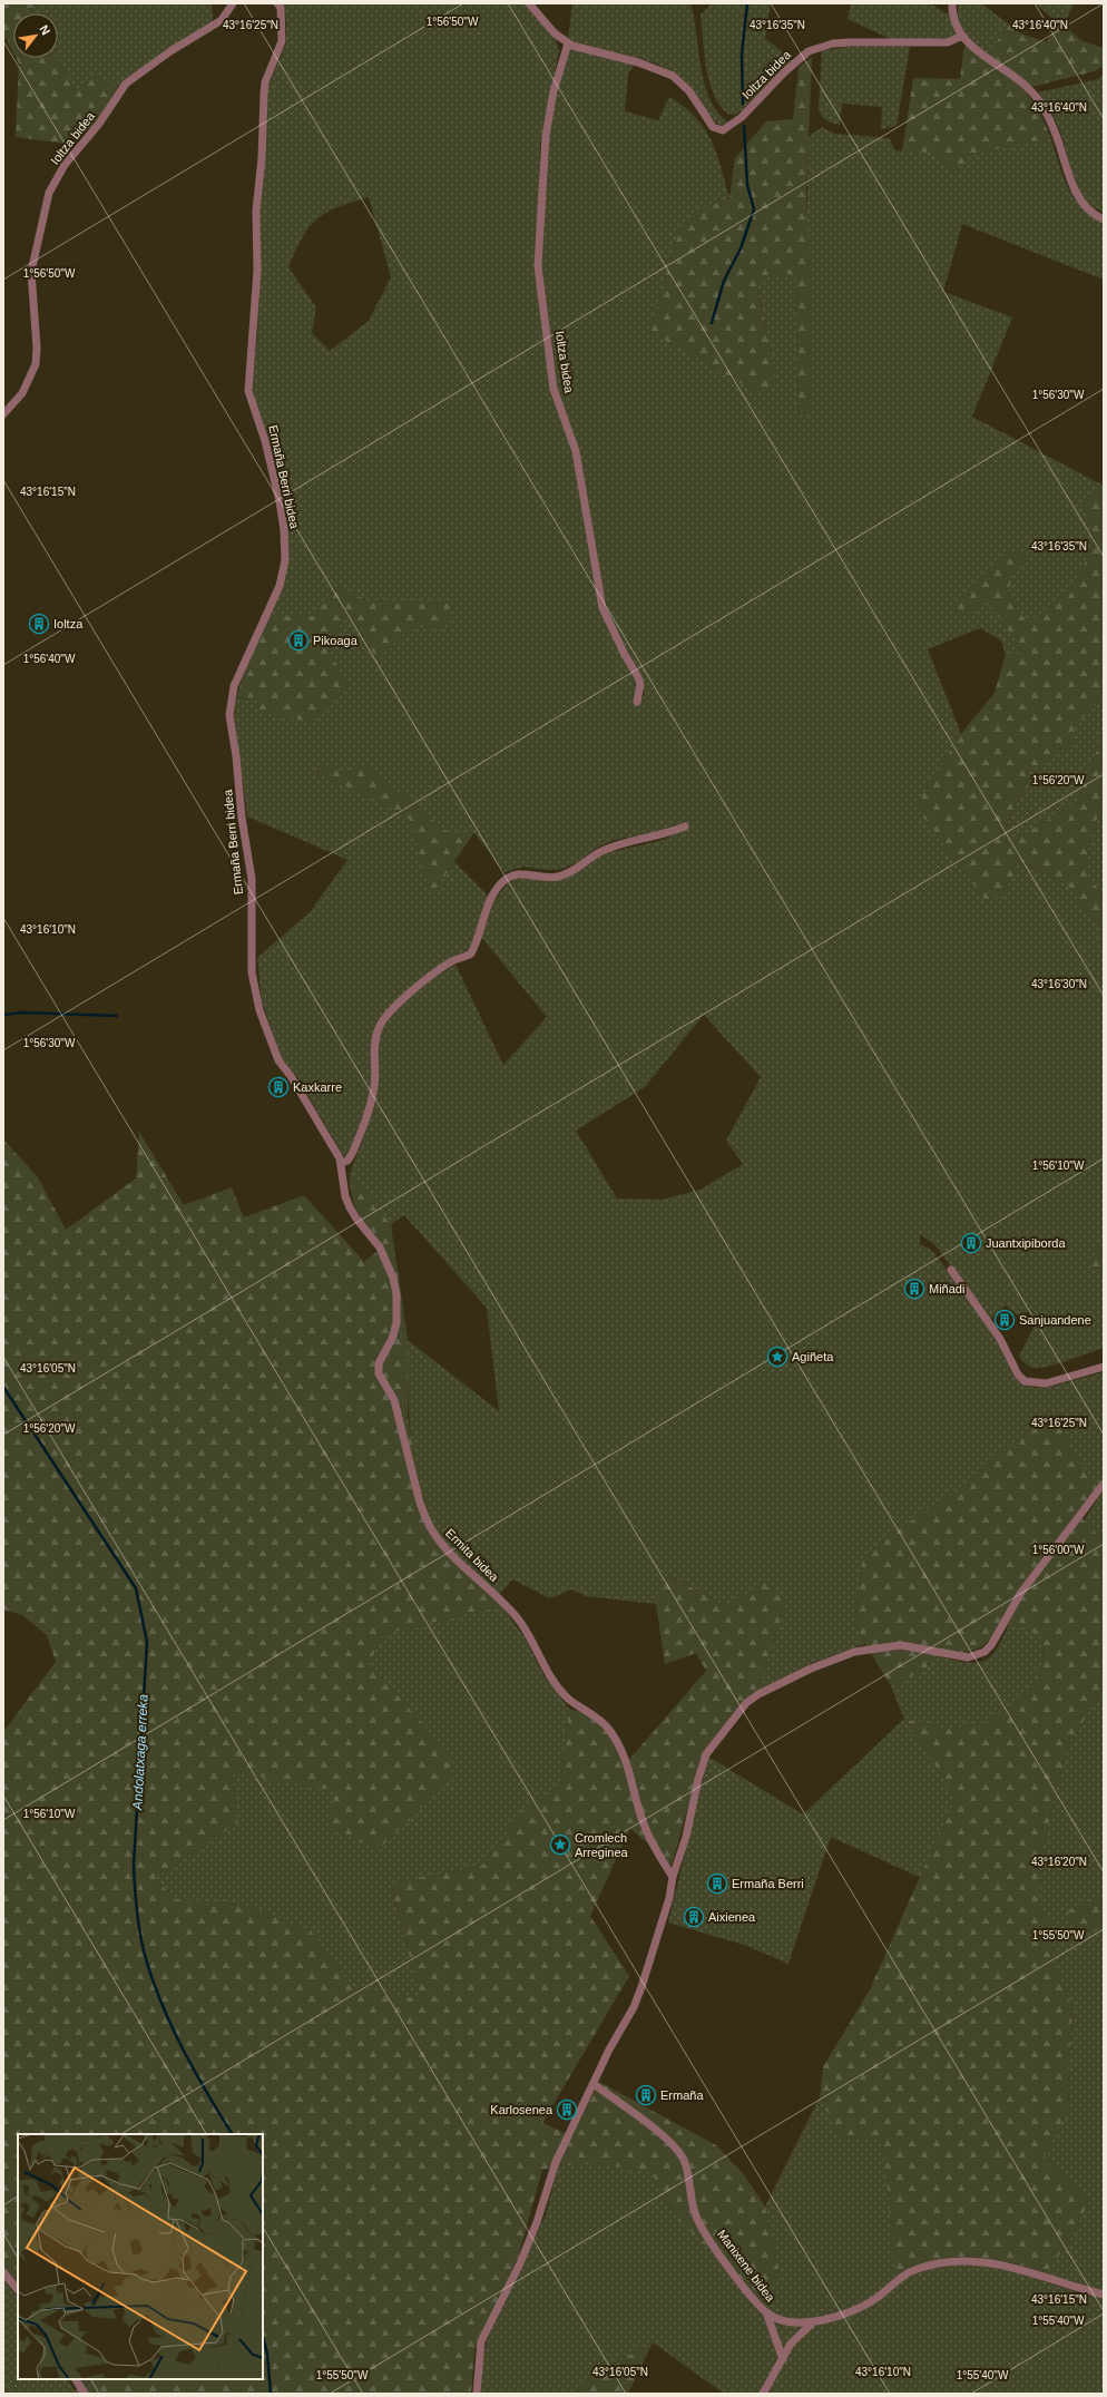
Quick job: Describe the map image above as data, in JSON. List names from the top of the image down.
{
  "streets": {
    "street": [
      "Ioltza bidea",
      "Ermaña Berri bidea",
      "Ermita bidea",
      "Manixene bidea"
    ]
  },
  "crossings": [
    ["Ermaña Berri bidea", "Ermita bidea"]
  ],
  "water": ["Andolatxaga erreka"],
  "places": {
    "building": [
      "Ioltza",
      "Pikoaga",
      "Kaxkarre",
      "Juantxipiborda",
      "Miñadi",
      "Sanjuandene",
      "Ermaña Berri",
      "Aixienea",
      "Ermaña",
      "Karlosenea"
    ],
    "place": ["Agiñeta", "Cromlech Arreginea"]
  },
  "north": "top right",
  "coordinates": [
    "1°56'50\"W",
    "43°16'25\"N",
    "43°16'35\"N",
    "43°16'40\"N",
    "1°56'30\"W",
    "43°16'15\"N",
    "1°56'40\"W",
    "1°56'20\"W",
    "43°16'10\"N",
    "43°16'30\"N",
    "1°56'10\"W",
    "43°16'05\"N",
    "1°56'00\"W",
    "43°16'20\"N",
    "1°55'50\"W",
    "1°55'40\"W"
  ]
}
